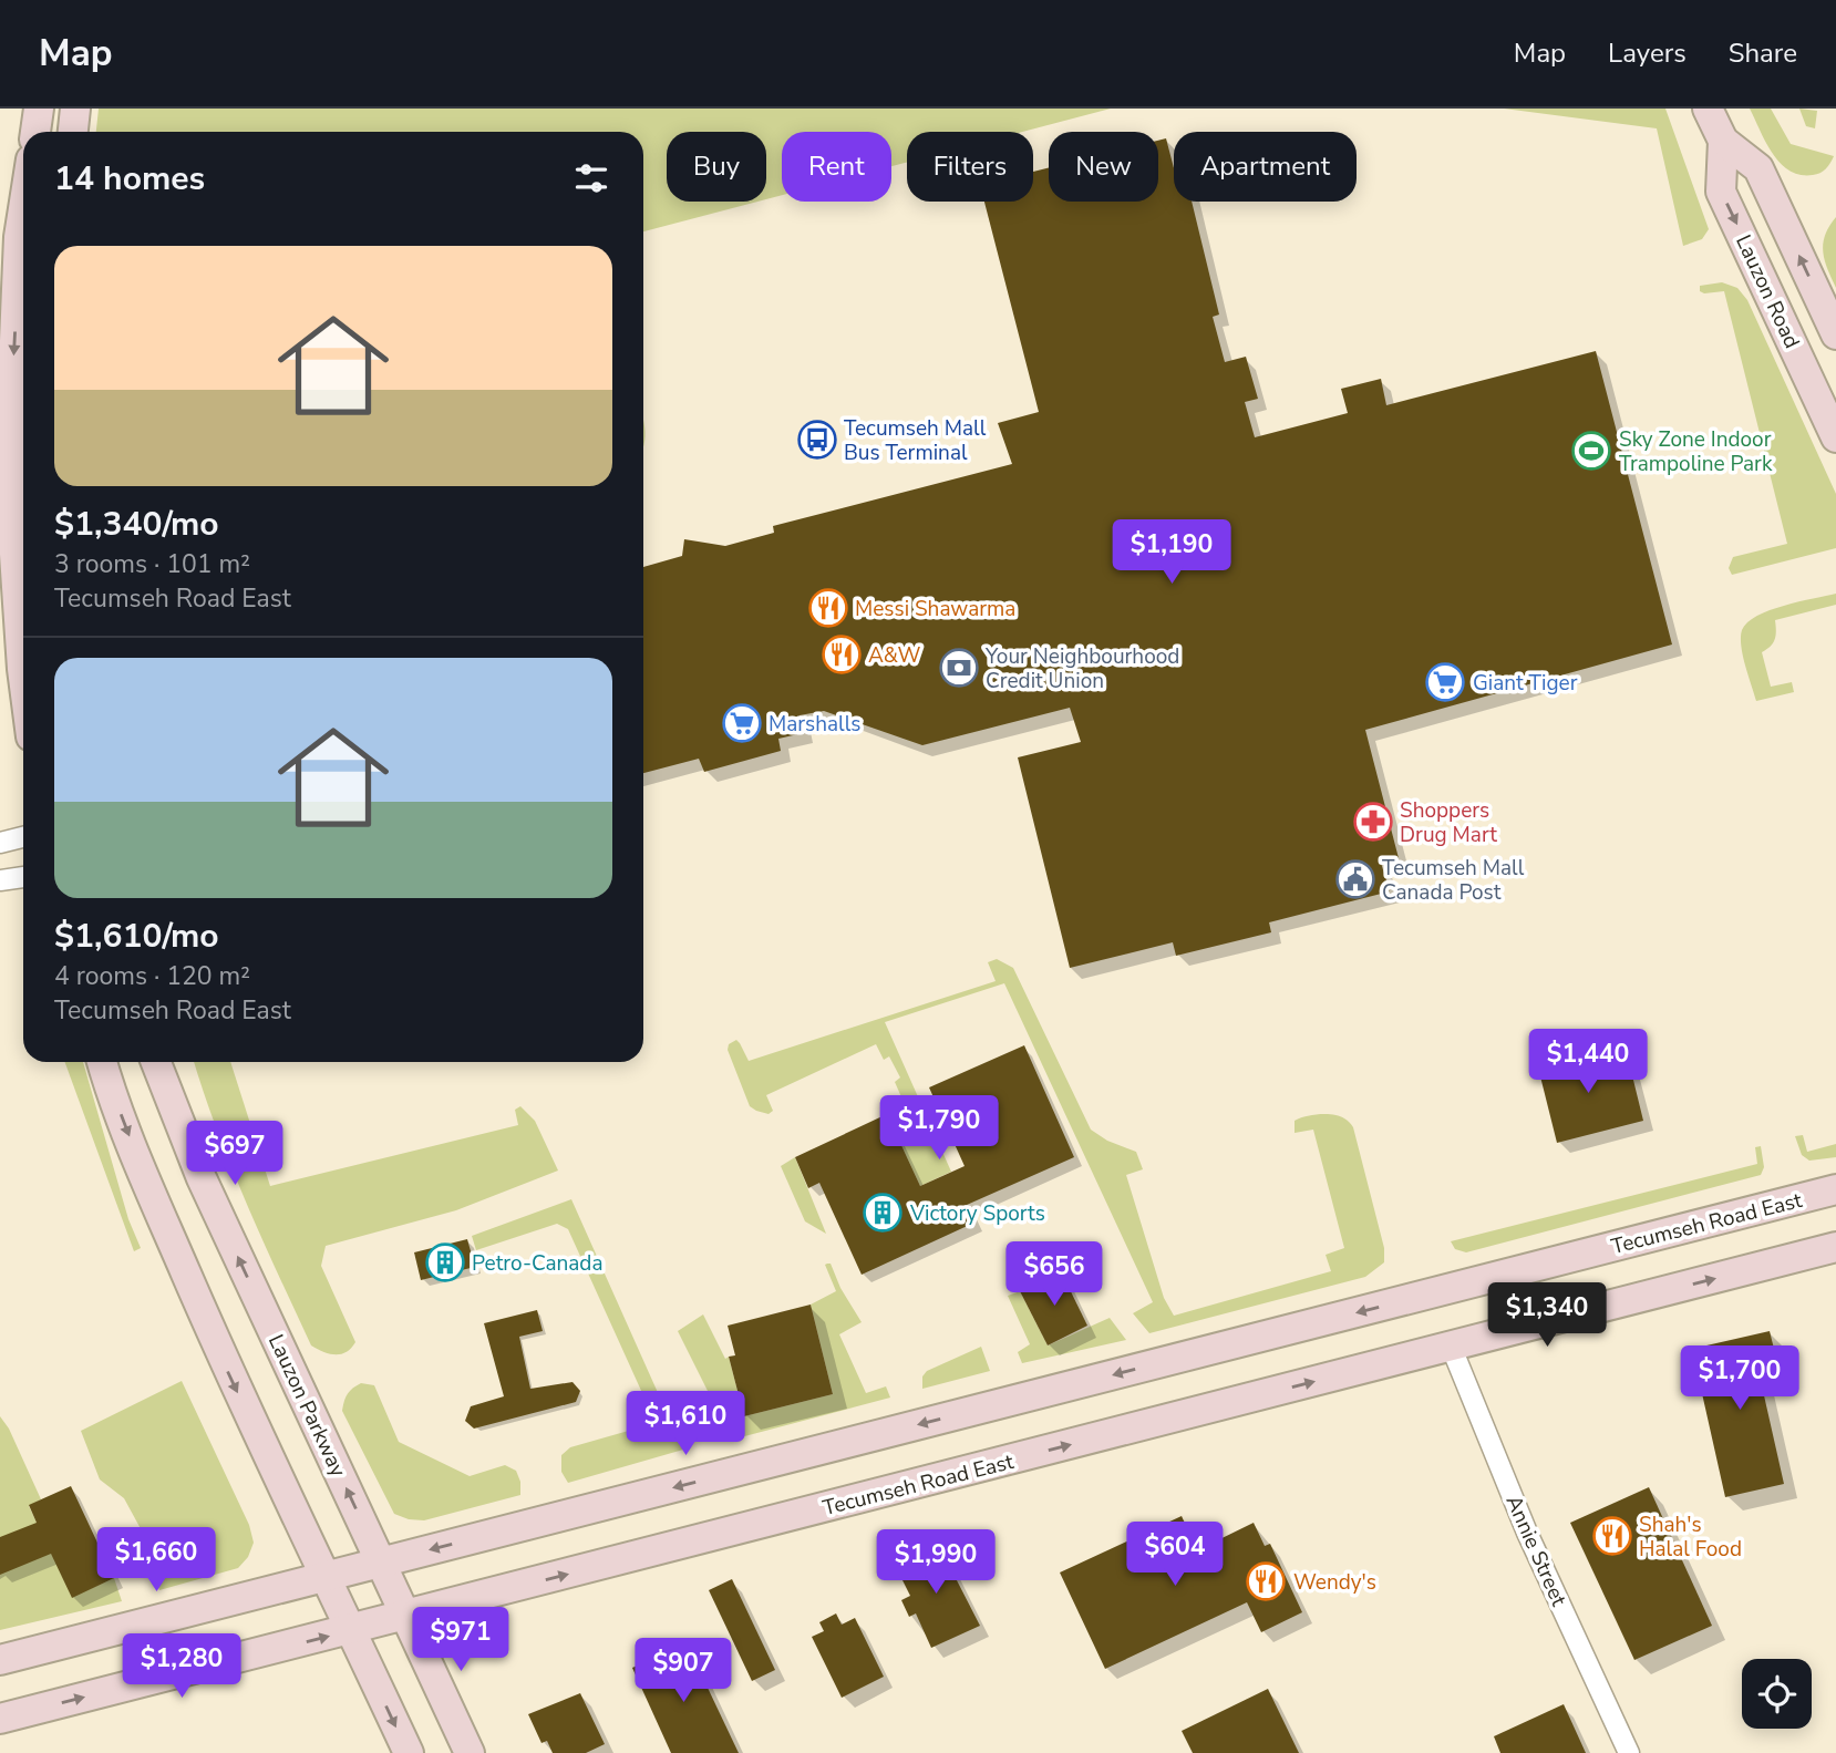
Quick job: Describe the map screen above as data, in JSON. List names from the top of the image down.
{
  "streets": {
    "main road": ["Lauzon Road", "Tecumseh Road East", "Lauzon Parkway"],
    "street": ["Annie Street"]
  },
  "crossings": [
    ["Tecumseh Road East", "Lauzon Parkway"],
    ["Tecumseh Road East", "Annie Street"]
  ],
  "places": {
    "bus stop": ["Tecumseh Mall Bus Terminal"],
    "sports": ["Sky Zone Indoor Trampoline Park"],
    "restaurant": [
      "Messi Shawarma",
      "A&W",
      "Shah's Halal Food",
      "Wendy's"
    ],
    "bank": ["Your Neighbourhood Credit Union"],
    "supermarket": ["Giant Tiger", "Marshalls"],
    "pharmacy": ["Shoppers Drug Mart"],
    "public building": ["Tecumseh Mall Canada Post"],
    "building": ["Victory Sports", "Petro-Canada"]
  },
  "page": {
    "header": "Map",
    "nav": ["Map", "Layers", "Share"],
    "chip": [
      "Buy",
      "Rent",
      "Filters",
      "New",
      "Apartment"
    ],
    "heading": "14 homes",
    "list": [
      {
        "name": "$1,340/mo",
        "note": "3 rooms · 101 m² · Tecumseh Road East"
      },
      {
        "name": "$1,610/mo",
        "note": "4 rooms · 120 m² · Tecumseh Road East"
      }
    ],
    "price": [
      "$1,190",
      "$1,440",
      "$1,790",
      "$697",
      "$656",
      "$1,340",
      "$1,700",
      "$1,610",
      "$604",
      "$1,660",
      "$1,990",
      "$971",
      "$1,280",
      "$907"
    ]
  }
}
